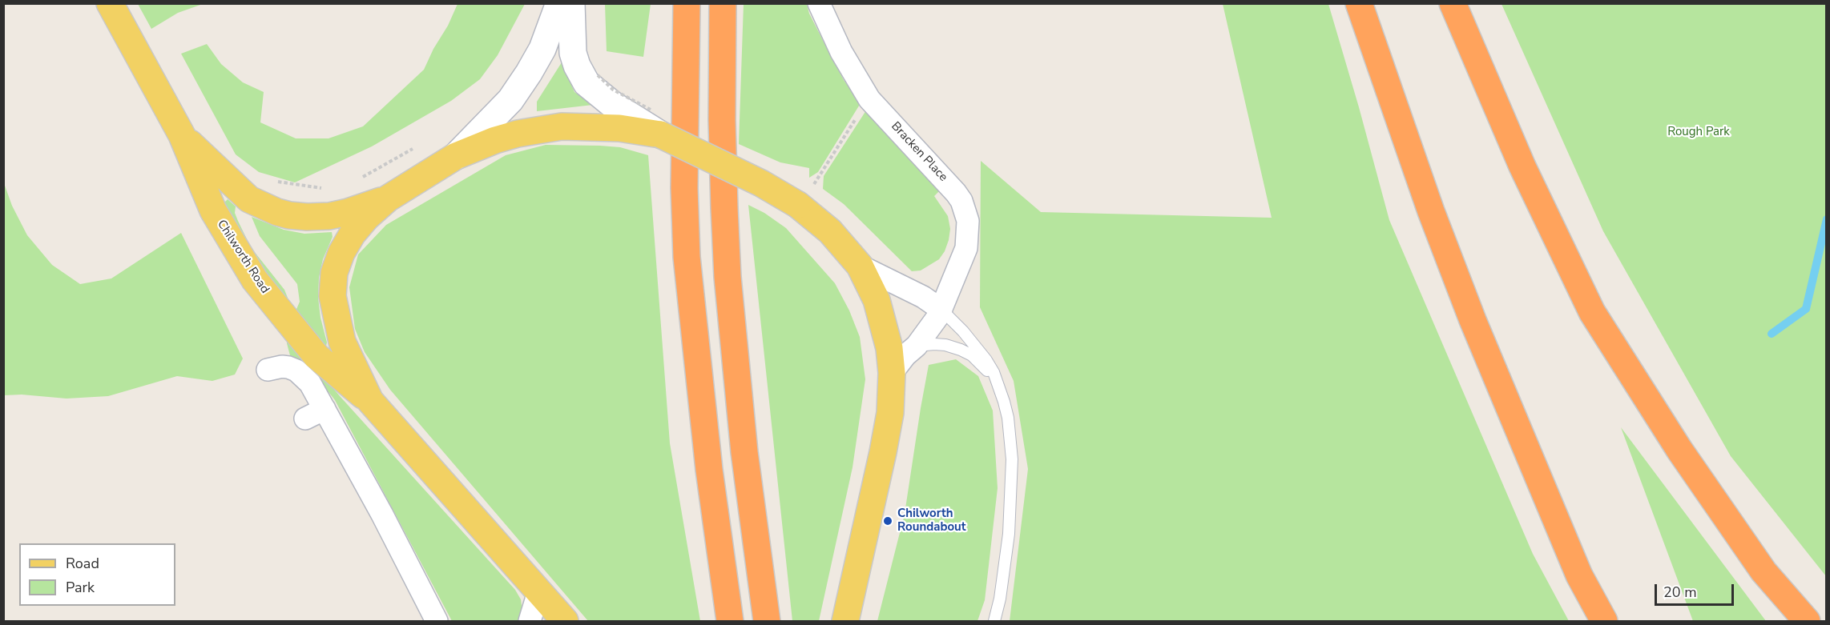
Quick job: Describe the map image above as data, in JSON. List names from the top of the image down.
{
  "streets": {
    "main road": ["Chilworth Road"],
    "street": ["Bracken Place"]
  },
  "parks": ["Rough Park"],
  "places": ["Chilworth Roundabout"],
  "legend": ["Road", "Park"],
  "scale_bar": "20 m"
}
